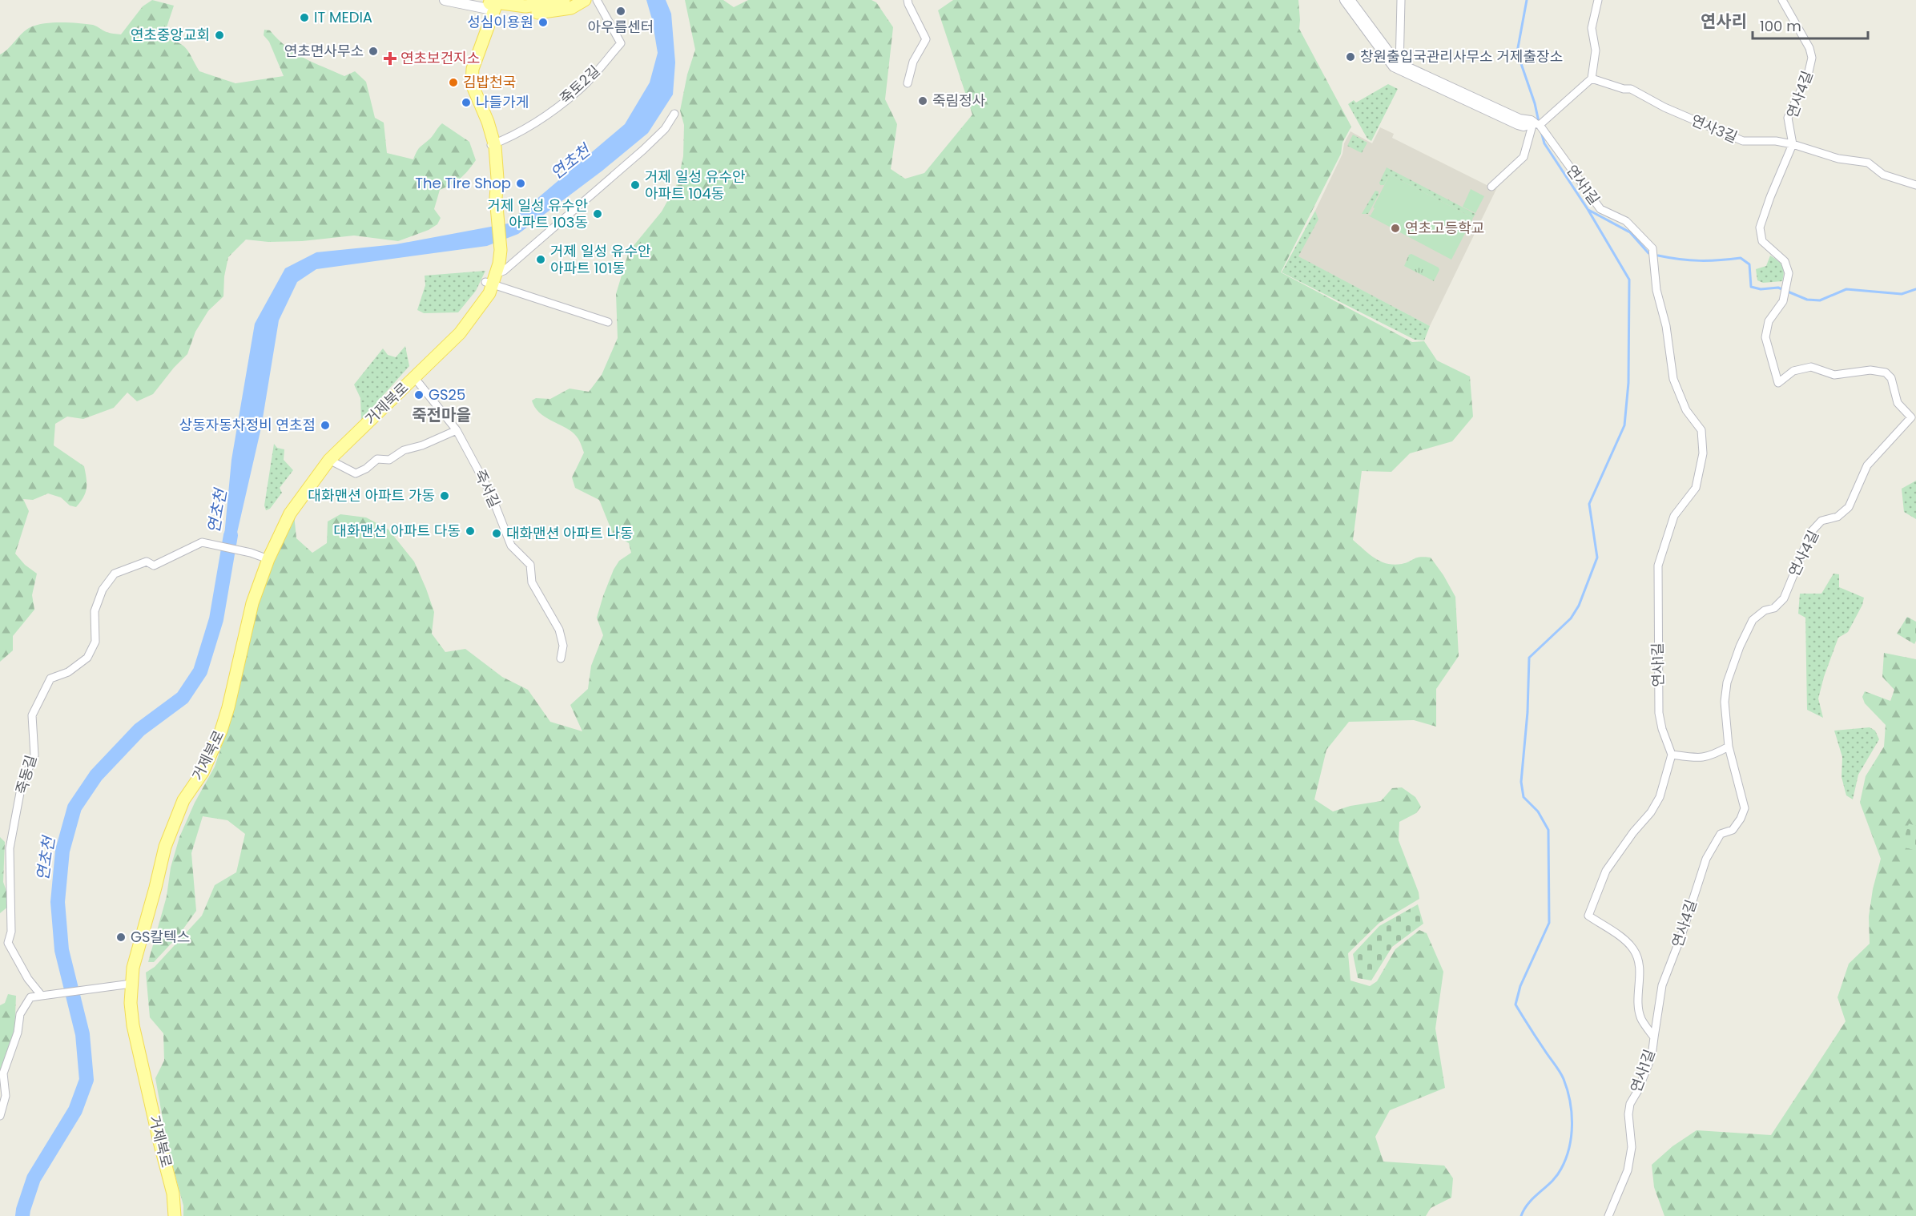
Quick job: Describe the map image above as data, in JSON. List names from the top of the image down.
{
  "streets": {
    "main road": ["거제북로"],
    "street": [
      "죽토2길",
      "연사4길",
      "연사3길",
      "연사1길",
      "죽서길",
      "죽동길"
    ]
  },
  "crossings": [
    ["연사4길", "연사3길"],
    ["연사4길", "연사1길"],
    ["거제북로", "죽서길"],
    ["거제북로", "죽동길"]
  ],
  "districts": ["연사리", "죽전마을"],
  "water": ["연초천"],
  "places": {
    "other": [
      "아우름센터",
      "IT MEDIA",
      "성심이용원",
      "연초중앙교회",
      "연초면사무소",
      "창원출입국관리사무소 거제출장소",
      "김밥천국",
      "죽림정사",
      "나들가게",
      "The Tire Shop",
      "거제 일성 유수안 아파트 104동",
      "거제 일성 유수안 아파트 103동",
      "연초고등학교",
      "거제 일성 유수안 아파트 101동",
      "GS25",
      "상동자동차정비 연초점",
      "대화맨션 아파트 가동",
      "대화맨션 아파트 다동",
      "대화맨션 아파트 나동",
      "GS칼텍스"
    ],
    "health": ["연초보건지소"]
  },
  "scale_bar": "100 m"
}
